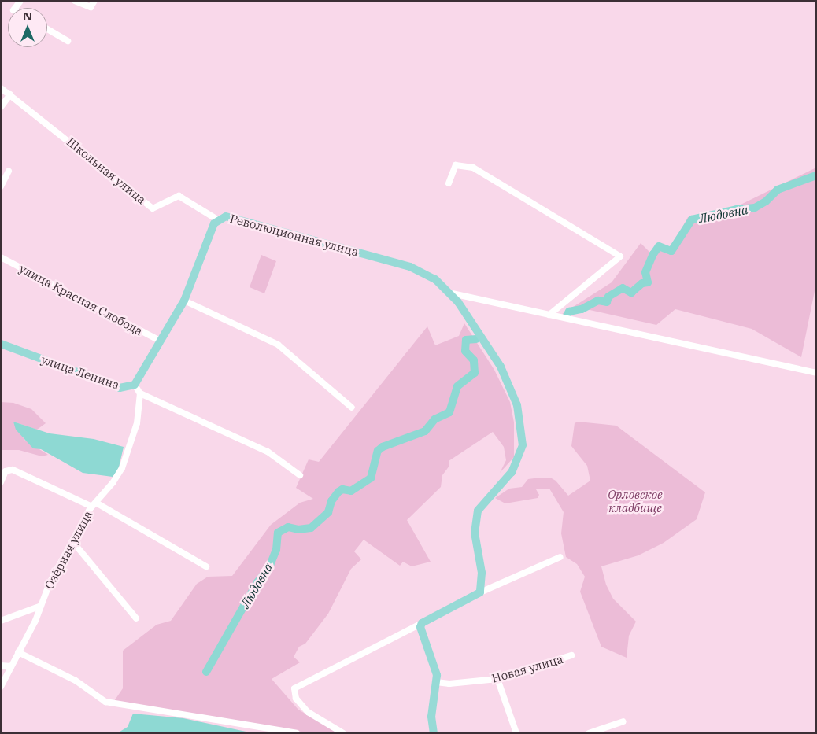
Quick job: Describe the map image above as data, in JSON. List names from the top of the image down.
{
  "streets": {
    "main road": ["Революционная улица", "улица Ленина"],
    "street": [
      "Школьная улица",
      "улица Красная Слобода",
      "Озёрная улица",
      "Новая улица"
    ]
  },
  "crossings": [
    ["Школьная улица", "Революционная улица"],
    ["Революционная улица", "улица Ленина"],
    ["улица Красная Слобода", "улица Ленина"]
  ],
  "water": ["Людовна"],
  "parks": ["Орловское кладбище"],
  "north": "top"
}
